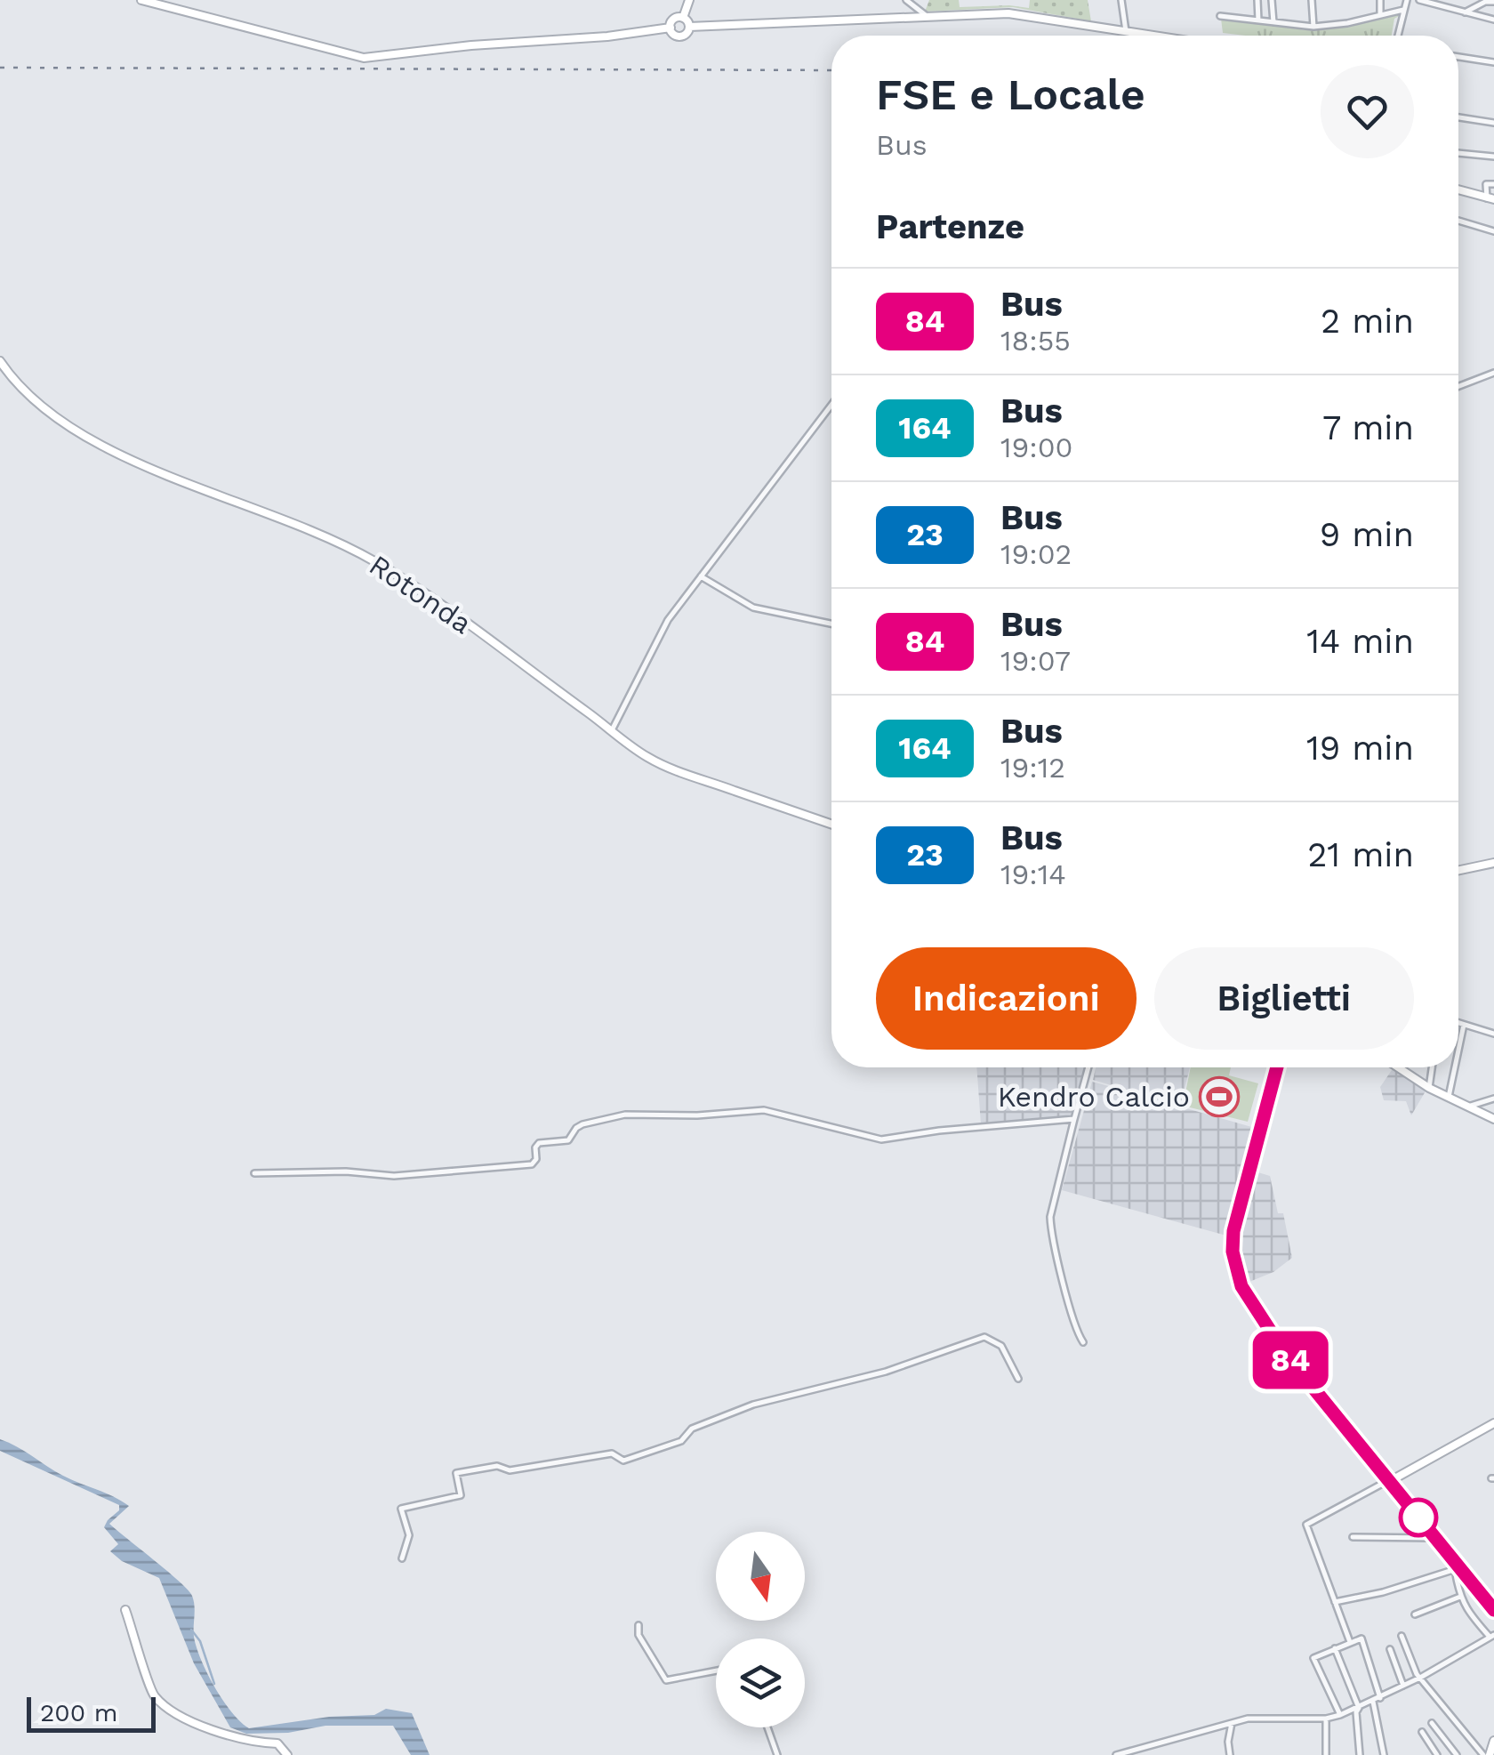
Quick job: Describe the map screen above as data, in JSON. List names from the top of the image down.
{
  "streets": {
    "main road": ["Rotonda"]
  },
  "places": {
    "sports": ["Kendro Calcio"]
  },
  "lines": ["bus line 84"],
  "scale_bar": "200 m",
  "north": "bottom",
  "page": {
    "on_map": "84",
    "heading": [
      ["FSE e Locale", "Bus"],
      "Partenze"
    ],
    "list": [
      {
        "mark": "84",
        "name": "Bus",
        "note": "18:55",
        "value": "2 min"
      },
      {
        "mark": "164",
        "name": "Bus",
        "note": "19:00",
        "value": "7 min"
      },
      {
        "mark": "23",
        "name": "Bus",
        "note": "19:02",
        "value": "9 min"
      },
      {
        "mark": "84",
        "name": "Bus",
        "note": "19:07",
        "value": "14 min"
      },
      {
        "mark": "164",
        "name": "Bus",
        "note": "19:12",
        "value": "19 min"
      },
      {
        "mark": "23",
        "name": "Bus",
        "note": "19:14",
        "value": "21 min"
      }
    ],
    "buttons": ["Indicazioni", "Biglietti"],
    "scale": "200 m"
  }
}
